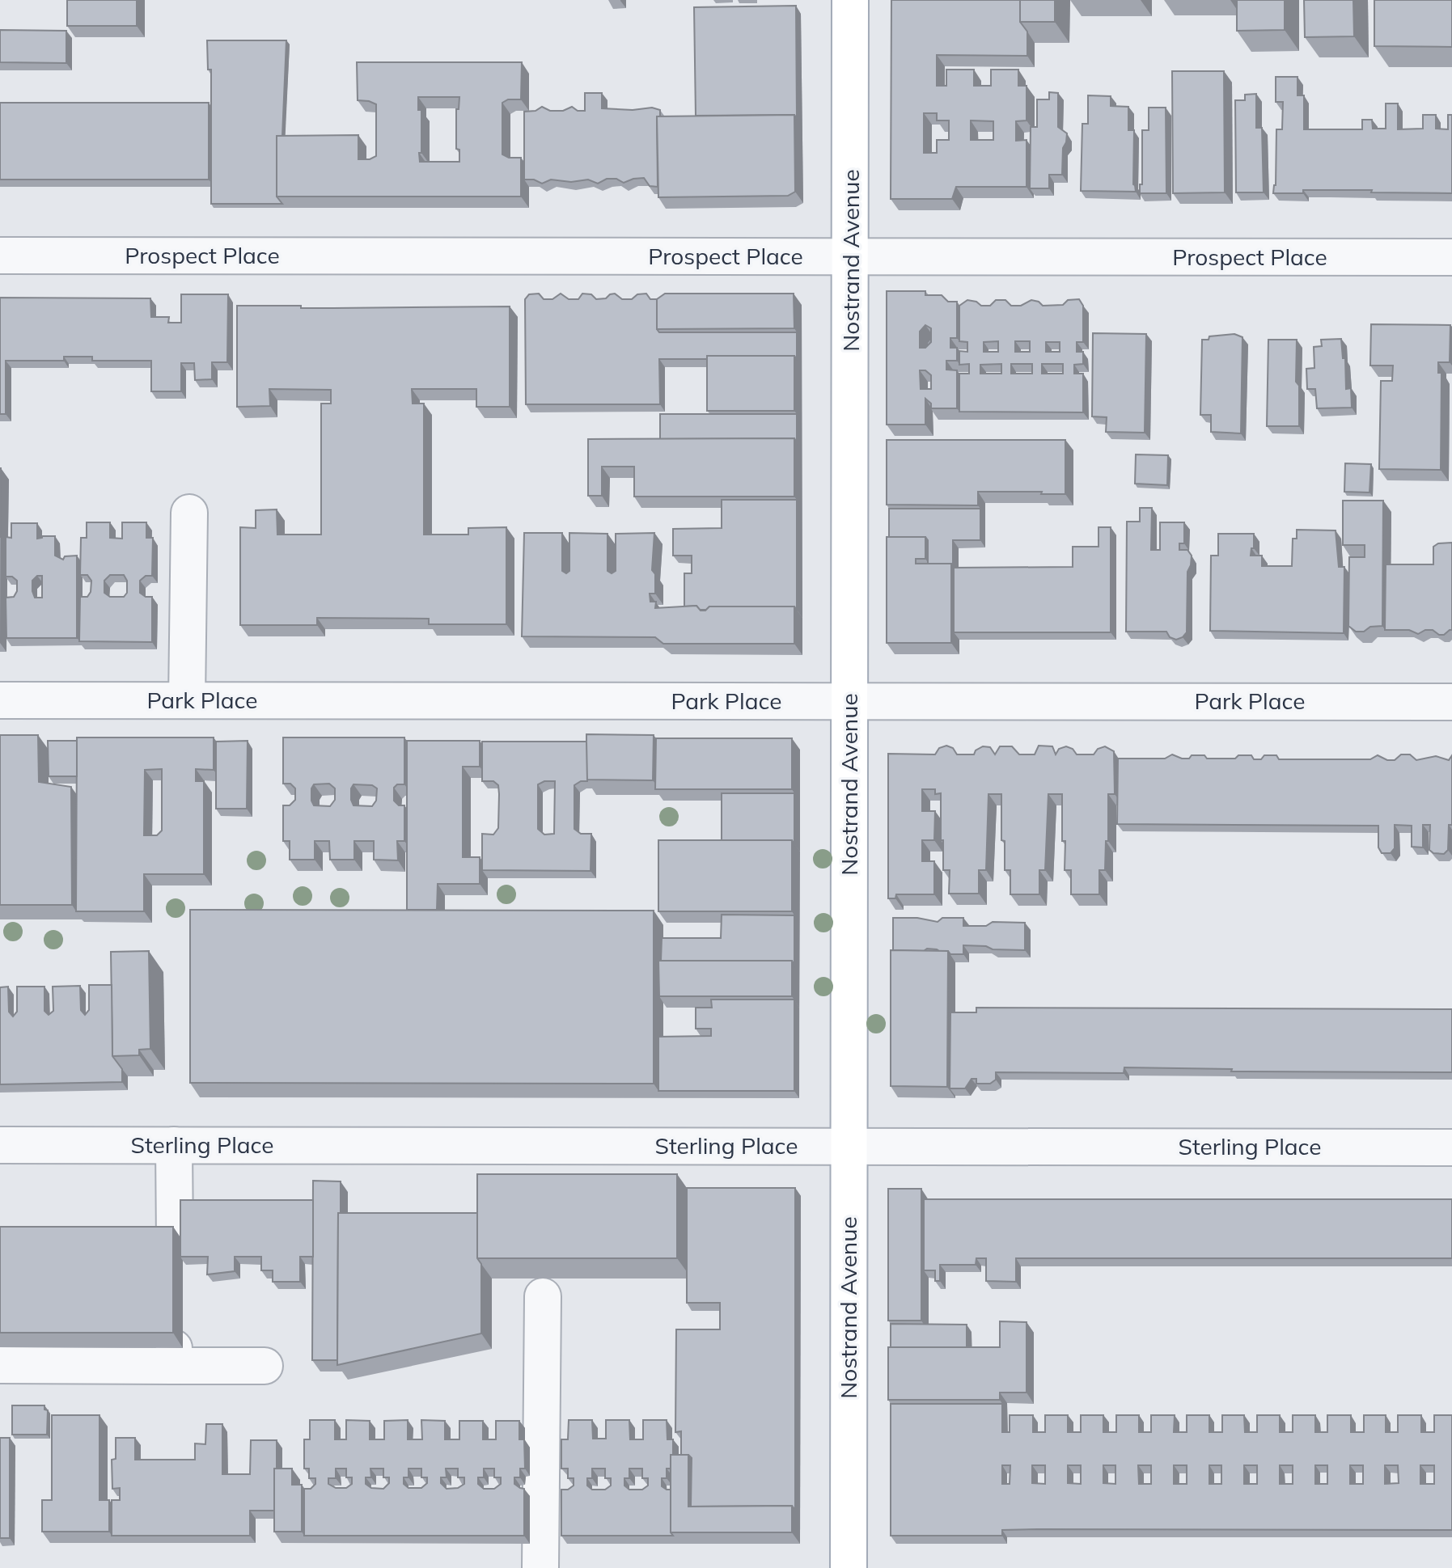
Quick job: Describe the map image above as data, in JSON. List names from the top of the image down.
{
  "streets": {
    "main road": ["Nostrand Avenue"],
    "street": ["Prospect Place", "Park Place", "Sterling Place"]
  },
  "crossings": [
    ["Prospect Place", "Nostrand Avenue"],
    ["Nostrand Avenue", "Park Place"],
    ["Nostrand Avenue", "Sterling Place"]
  ]
}
